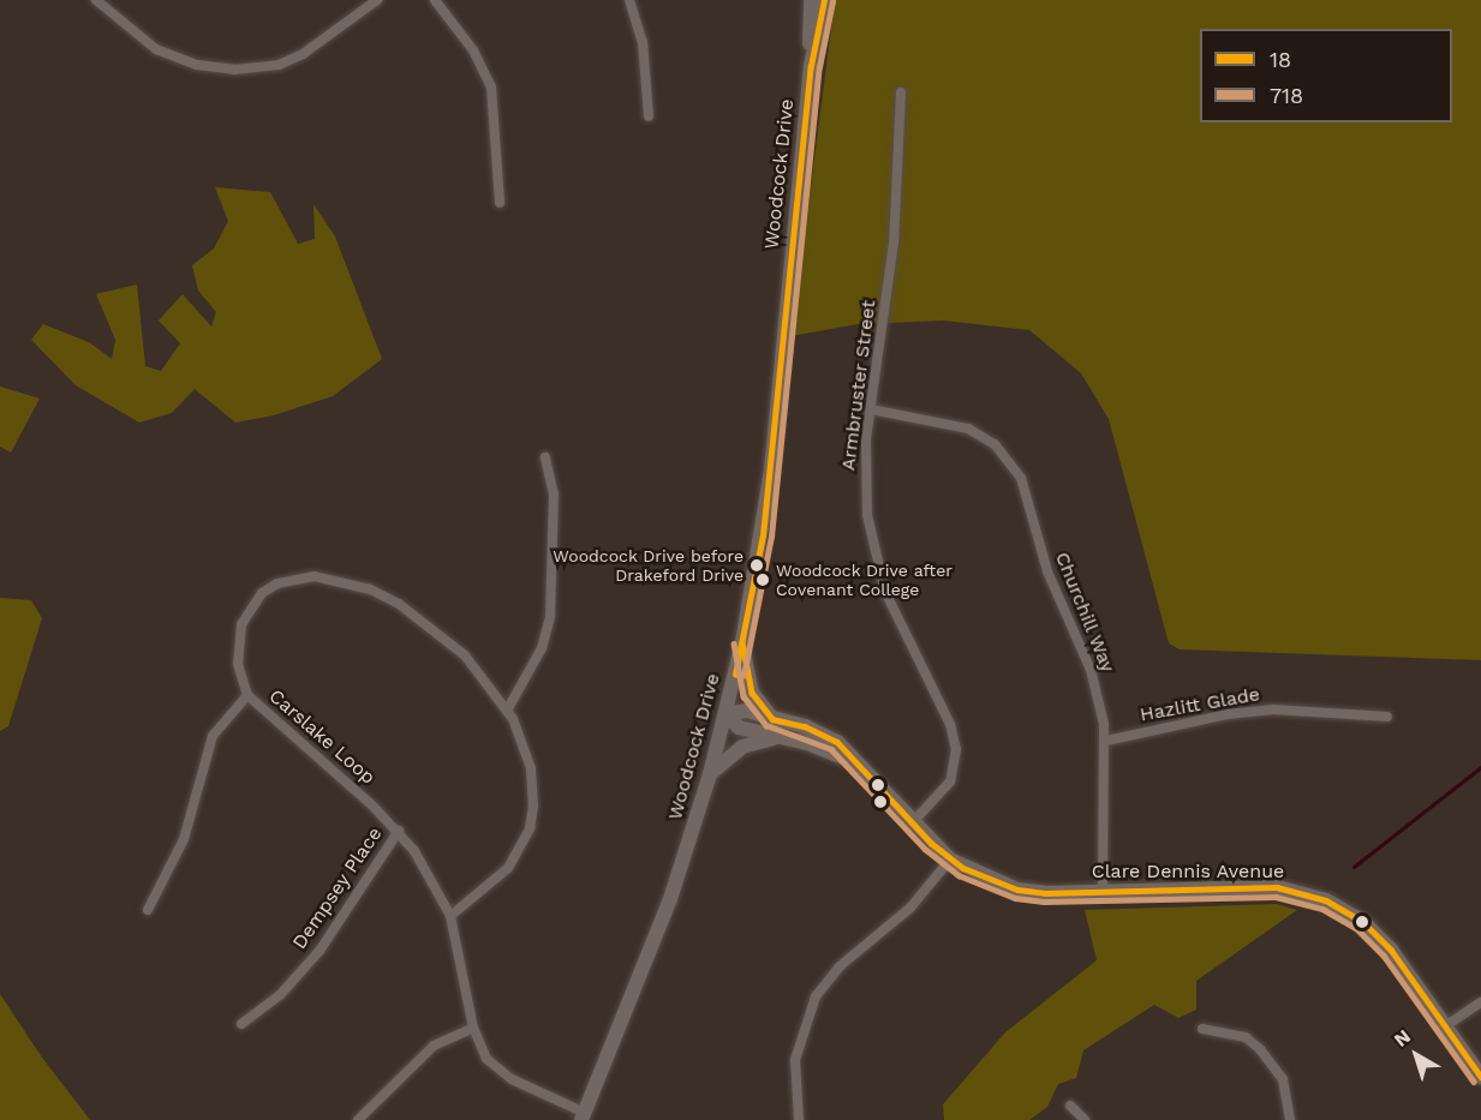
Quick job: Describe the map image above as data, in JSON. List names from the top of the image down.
{
  "streets": {
    "main road": ["Woodcock Drive", "Clare Dennis Avenue"],
    "street": [
      "Armbruster Street",
      "Churchill Way",
      "Hazlitt Glade",
      "Carslake Loop",
      "Dempsey Place"
    ]
  },
  "crossings": [
    ["Woodcock Drive", "Carslake Loop"],
    ["Woodcock Drive", "Clare Dennis Avenue"],
    ["Armbruster Street", "Churchill Way"],
    ["Armbruster Street", "Clare Dennis Avenue"],
    ["Churchill Way", "Hazlitt Glade"],
    ["Churchill Way", "Clare Dennis Avenue"],
    ["Carslake Loop", "Dempsey Place"]
  ],
  "places": ["Woodcock Drive before Drakeford Drive", "Woodcock Drive after Covenant College"],
  "lines": ["transit line 18", "transit line 718"],
  "legend": ["18", "718"],
  "north": "top left"
}
